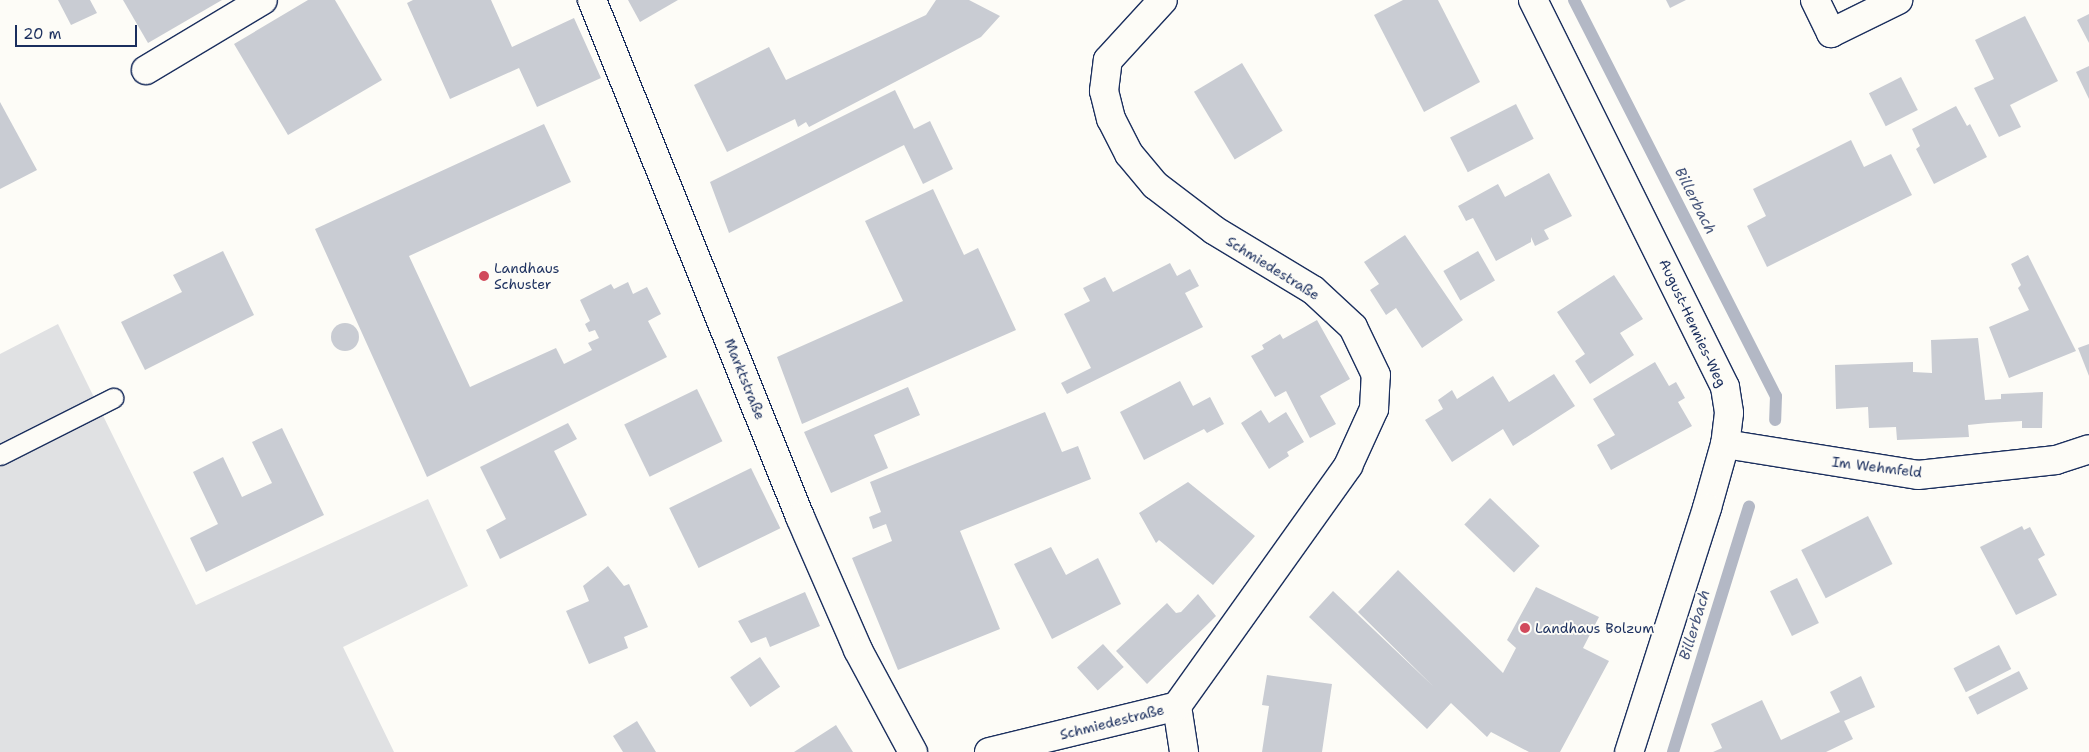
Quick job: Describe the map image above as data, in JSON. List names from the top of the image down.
{
  "streets": {
    "street": [
      "Schmiedestraße",
      "August-Hennies-Weg",
      "Marktstraße",
      "Im Wehmfeld"
    ]
  },
  "crossings": [
    ["August-Hennies-Weg", "Im Wehmfeld"]
  ],
  "water": ["Billerbach"],
  "places": ["Landhaus Schuster", "Landhaus Bolzum"],
  "scale_bar": "20 m"
}
